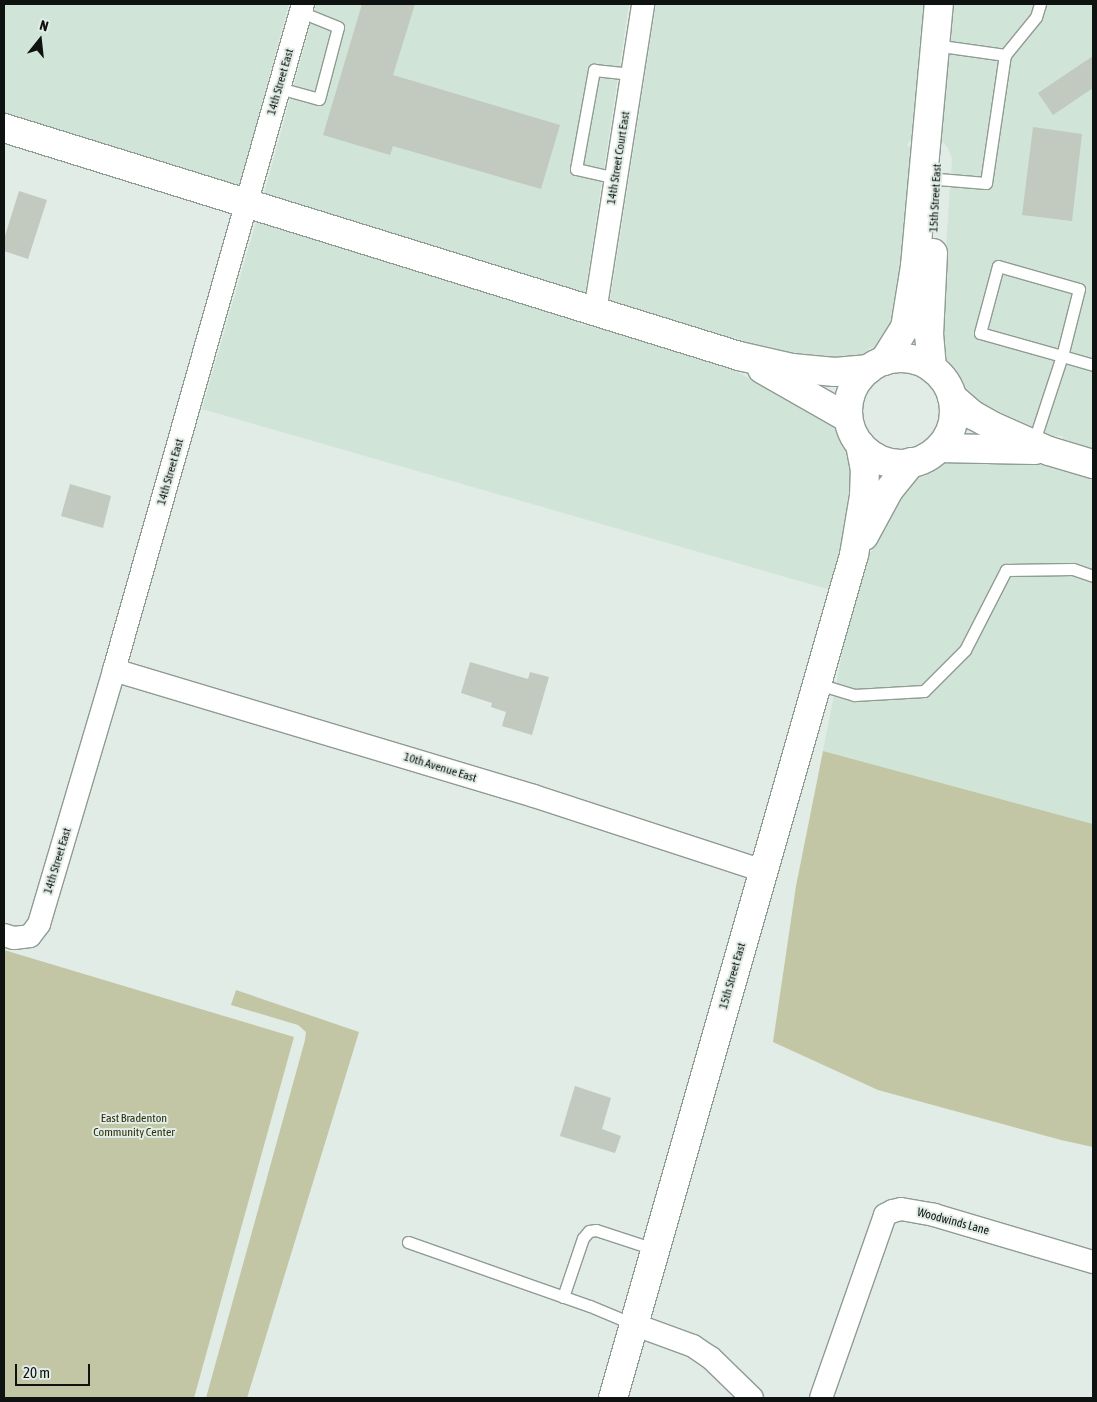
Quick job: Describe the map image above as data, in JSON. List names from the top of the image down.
{
  "streets": {
    "main road": ["15th Street East"],
    "street": [
      "14th Street East",
      "14th Street Court East",
      "10th Avenue East",
      "Woodwinds Lane"
    ]
  },
  "crossings": [
    ["14th Street East", "10th Avenue East"],
    ["15th Street East", "10th Avenue East"]
  ],
  "parks": ["East Bradenton Community Center"],
  "scale_bar": "20 m",
  "north": "top"
}
